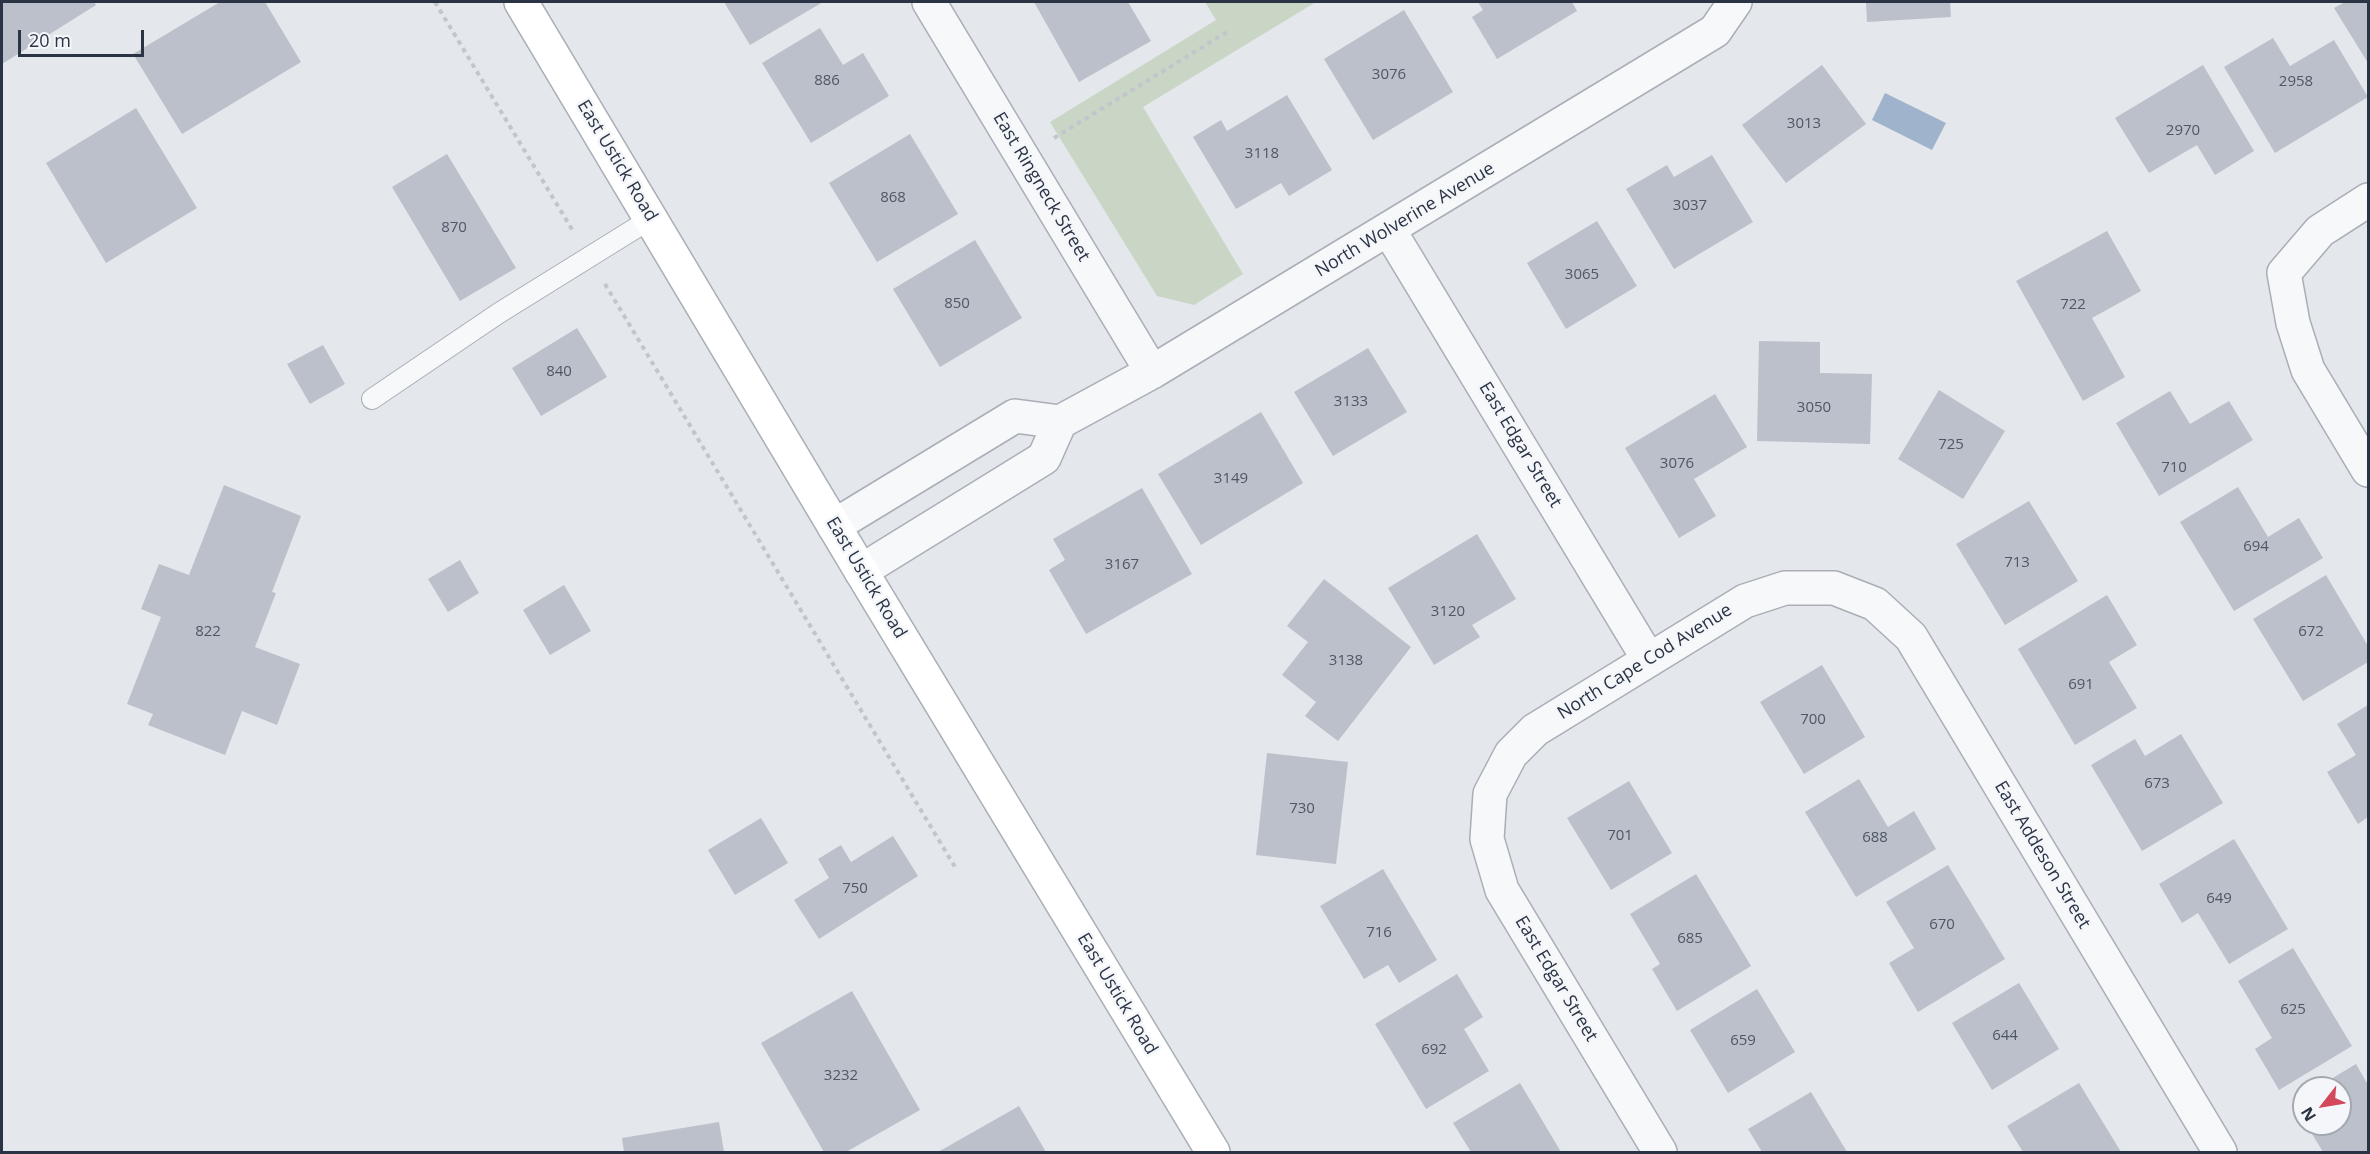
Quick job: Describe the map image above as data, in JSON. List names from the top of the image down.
{
  "streets": {
    "main road": ["East Ustick Road"],
    "street": [
      "East Ringneck Street",
      "North Wolverine Avenue",
      "East Edgar Street",
      "North Cape Cod Avenue",
      "East Addeson Street"
    ]
  },
  "crossings": [
    ["East Ringneck Street", "North Wolverine Avenue"],
    ["North Wolverine Avenue", "East Edgar Street"],
    ["East Edgar Street", "North Cape Cod Avenue"],
    ["North Cape Cod Avenue", "East Addeson Street"]
  ],
  "house_numbers": [
    "3076",
    "886",
    "2958",
    "3013",
    "2970",
    "3118",
    "868",
    "3037",
    "870",
    "3065",
    "850",
    "722",
    "840",
    "3133",
    "3050",
    "725",
    "3076",
    "710",
    "3149",
    "694",
    "713",
    "3167",
    "3120",
    "822",
    "672",
    "3138",
    "691",
    "700",
    "673",
    "730",
    "701",
    "688",
    "750",
    "649",
    "670",
    "716",
    "685",
    "625",
    "644",
    "659",
    "692",
    "3232"
  ],
  "scale_bar": "20 m",
  "north": "bottom left"
}
